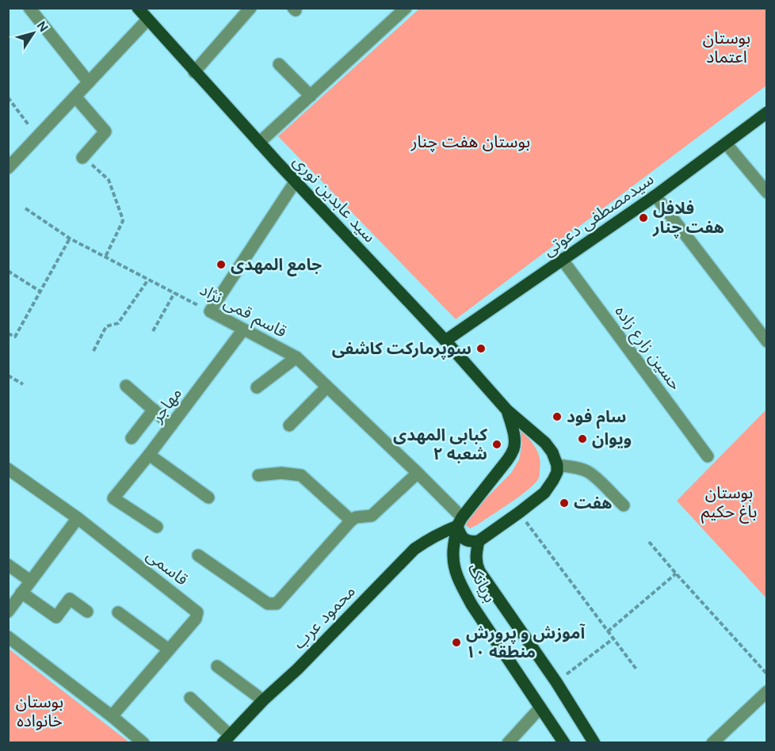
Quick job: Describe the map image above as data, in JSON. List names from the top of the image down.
{
  "streets": {
    "main road": [
      "سید عابدین نوری",
      "سیدمصطفی دعوتی",
      "بریانک",
      "محمود عرب"
    ],
    "street": [
      "قاسم قمی نژاد",
      "حسین زارع زاده",
      "مهاجر",
      "قاسمی"
    ]
  },
  "crossings": [
    ["سید عابدین نوری", "سیدمصطفی دعوتی"],
    ["سیدمصطفی دعوتی", "حسین زارع زاده"],
    ["قاسم قمی نژاد", "مهاجر"],
    ["قاسم قمی نژاد", "بریانک"],
    ["قاسم قمی نژاد", "محمود عرب"],
    ["بریانک", "محمود عرب"]
  ],
  "parks": [
    "بوستان اعتماد",
    "بوستان هفت چنار",
    "بوستان باغ حکیم",
    "بوستان خانواده"
  ],
  "places": [
    "فلافل هفت چنار",
    "جامع المهدی",
    "سوپرمارکت کاشفی",
    "سام فود",
    "ویوان",
    "کبابی المهدی شعبه ۲",
    "هفت",
    "آموزش و پرورش منطقه ۱۰"
  ],
  "north": "top right"
}
